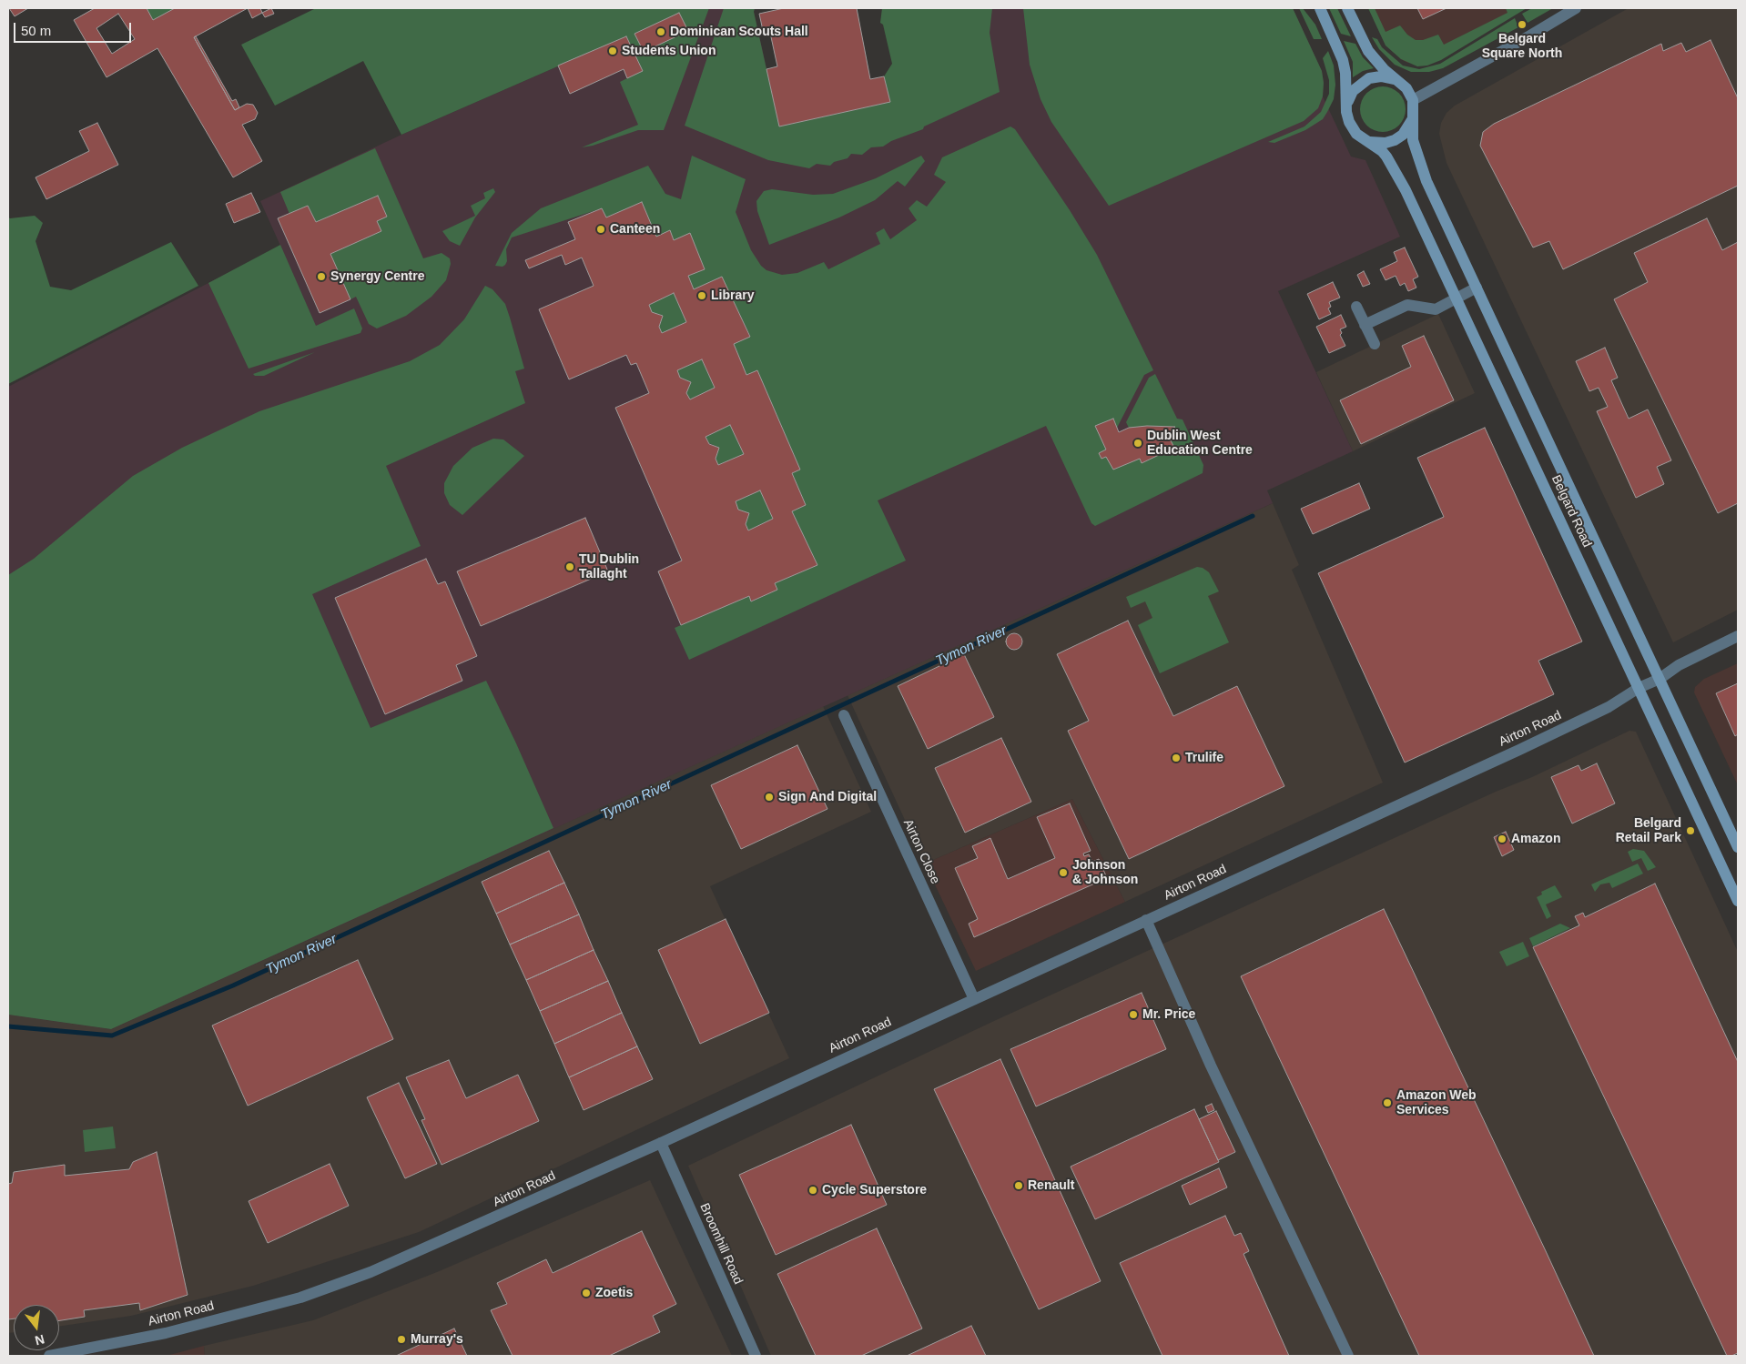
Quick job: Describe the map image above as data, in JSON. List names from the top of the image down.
{
  "streets": {
    "main road": ["Belgard Road"],
    "street": ["Airton Road", "Airton Close", "Broomhill Road"]
  },
  "crossings": [
    ["Belgard Road", "Airton Road"],
    ["Airton Road", "Airton Close"],
    ["Airton Road", "Broomhill Road"]
  ],
  "water": ["Tymon River"],
  "places": [
    "Belgard Square North",
    "Dominican Scouts Hall",
    "Students Union",
    "Canteen",
    "Synergy Centre",
    "Library",
    "Dublin West Education Centre",
    "TU Dublin Tallaght",
    "Trulife",
    "Sign And Digital",
    "Belgard Retail Park",
    "Amazon",
    "Johnson & Johnson",
    "Mr. Price",
    "Amazon Web Services",
    "Renault",
    "Cycle Superstore",
    "Zoetis",
    "Murray's"
  ],
  "scale_bar": "50 m",
  "north": "bottom"
}
